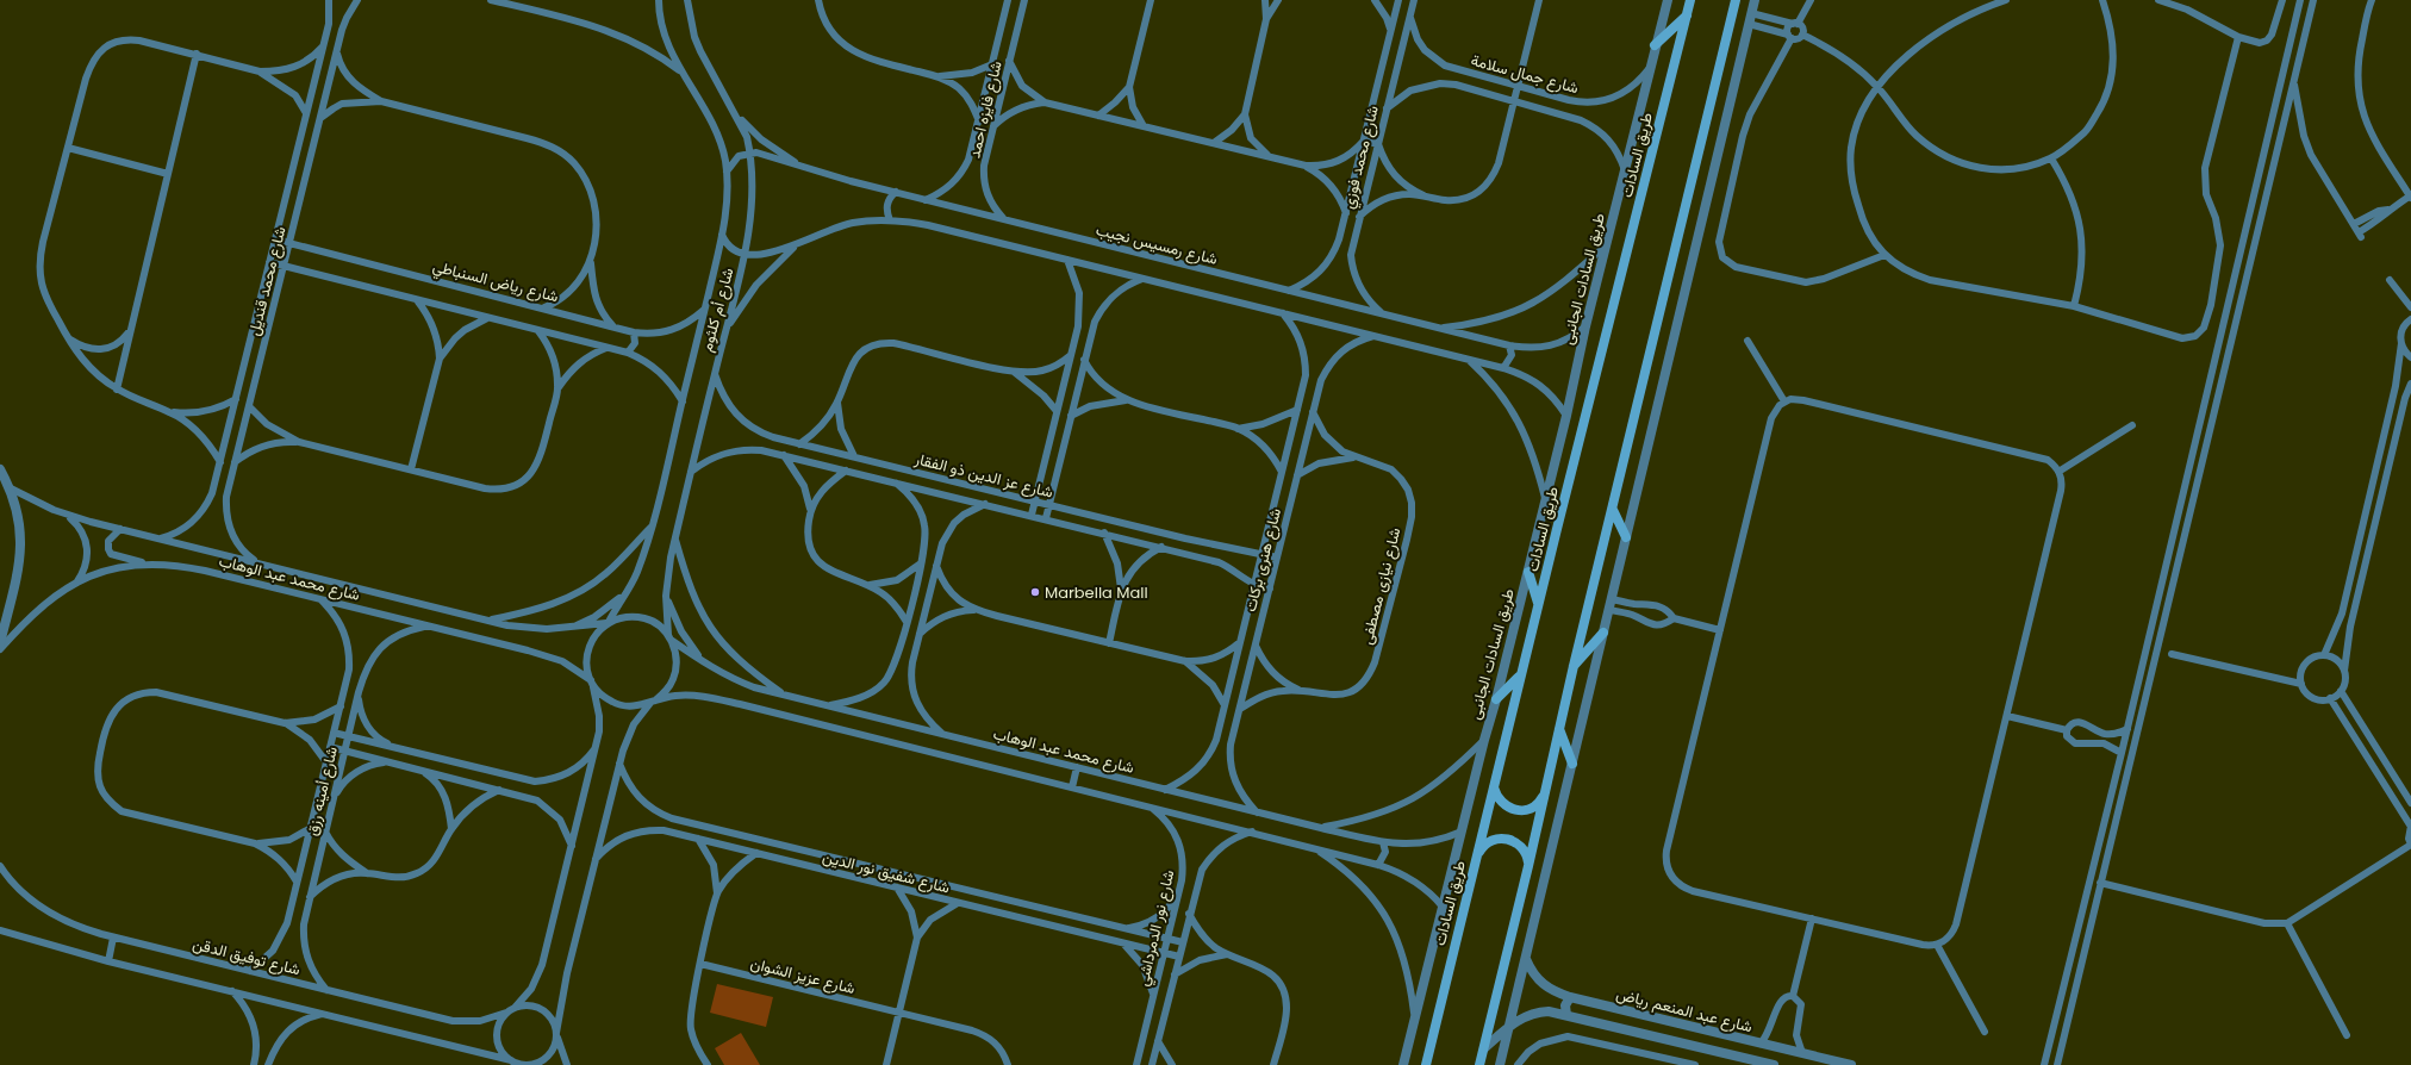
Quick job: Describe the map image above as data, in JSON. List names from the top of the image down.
{
  "streets": {
    "main road": ["طريق السادات"],
    "street": [
      "شارع جمال سلامة",
      "شارع فايزه احمد",
      "شارع محمد فوزي",
      "شارع رمسيس نجيب",
      "طريق السادات الجانبى",
      "شارع محمد قنديل",
      "شارع رياض السنباطي",
      "شارع أم كلثوم",
      "شارع عز الدين ذو الفقار",
      "شارع هنرى بركات",
      "شارع محمد عبد الوهاب",
      "شارع نيازى مصطفى",
      "شارع أمينه رزق",
      "شارع شفيق نور الدين",
      "شارع نور الدمرداشي",
      "شارع توفيق الدقن",
      "شارع عزيز الشوان",
      "شارع عبد المنعم رياض"
    ]
  },
  "crossings": [
    ["شارع جمال سلامة", "شارع محمد فوزي"],
    ["شارع جمال سلامة", "طريق السادات الجانبى"],
    ["شارع فايزه احمد", "شارع رمسيس نجيب"],
    ["شارع محمد فوزي", "شارع رمسيس نجيب"],
    ["شارع رمسيس نجيب", "طريق السادات الجانبى"],
    ["شارع رمسيس نجيب", "شارع أم كلثوم"],
    ["طريق السادات الجانبى", "شارع محمد عبد الوهاب"],
    ["شارع محمد قنديل", "شارع رياض السنباطي"],
    ["شارع محمد قنديل", "شارع محمد عبد الوهاب"],
    ["شارع رياض السنباطي", "شارع أم كلثوم"],
    ["شارع أم كلثوم", "شارع عز الدين ذو الفقار"],
    ["شارع أم كلثوم", "شارع محمد عبد الوهاب"],
    ["شارع عز الدين ذو الفقار", "شارع هنرى بركات"],
    ["شارع هنرى بركات", "شارع محمد عبد الوهاب"],
    ["شارع هنرى بركات", "شارع نيازى مصطفى"],
    ["شارع محمد عبد الوهاب", "شارع أمينه رزق"],
    ["شارع أمينه رزق", "شارع توفيق الدقن"],
    ["شارع شفيق نور الدين", "شارع نور الدمرداشي"]
  ],
  "places": ["Marbella Mall"]
}
